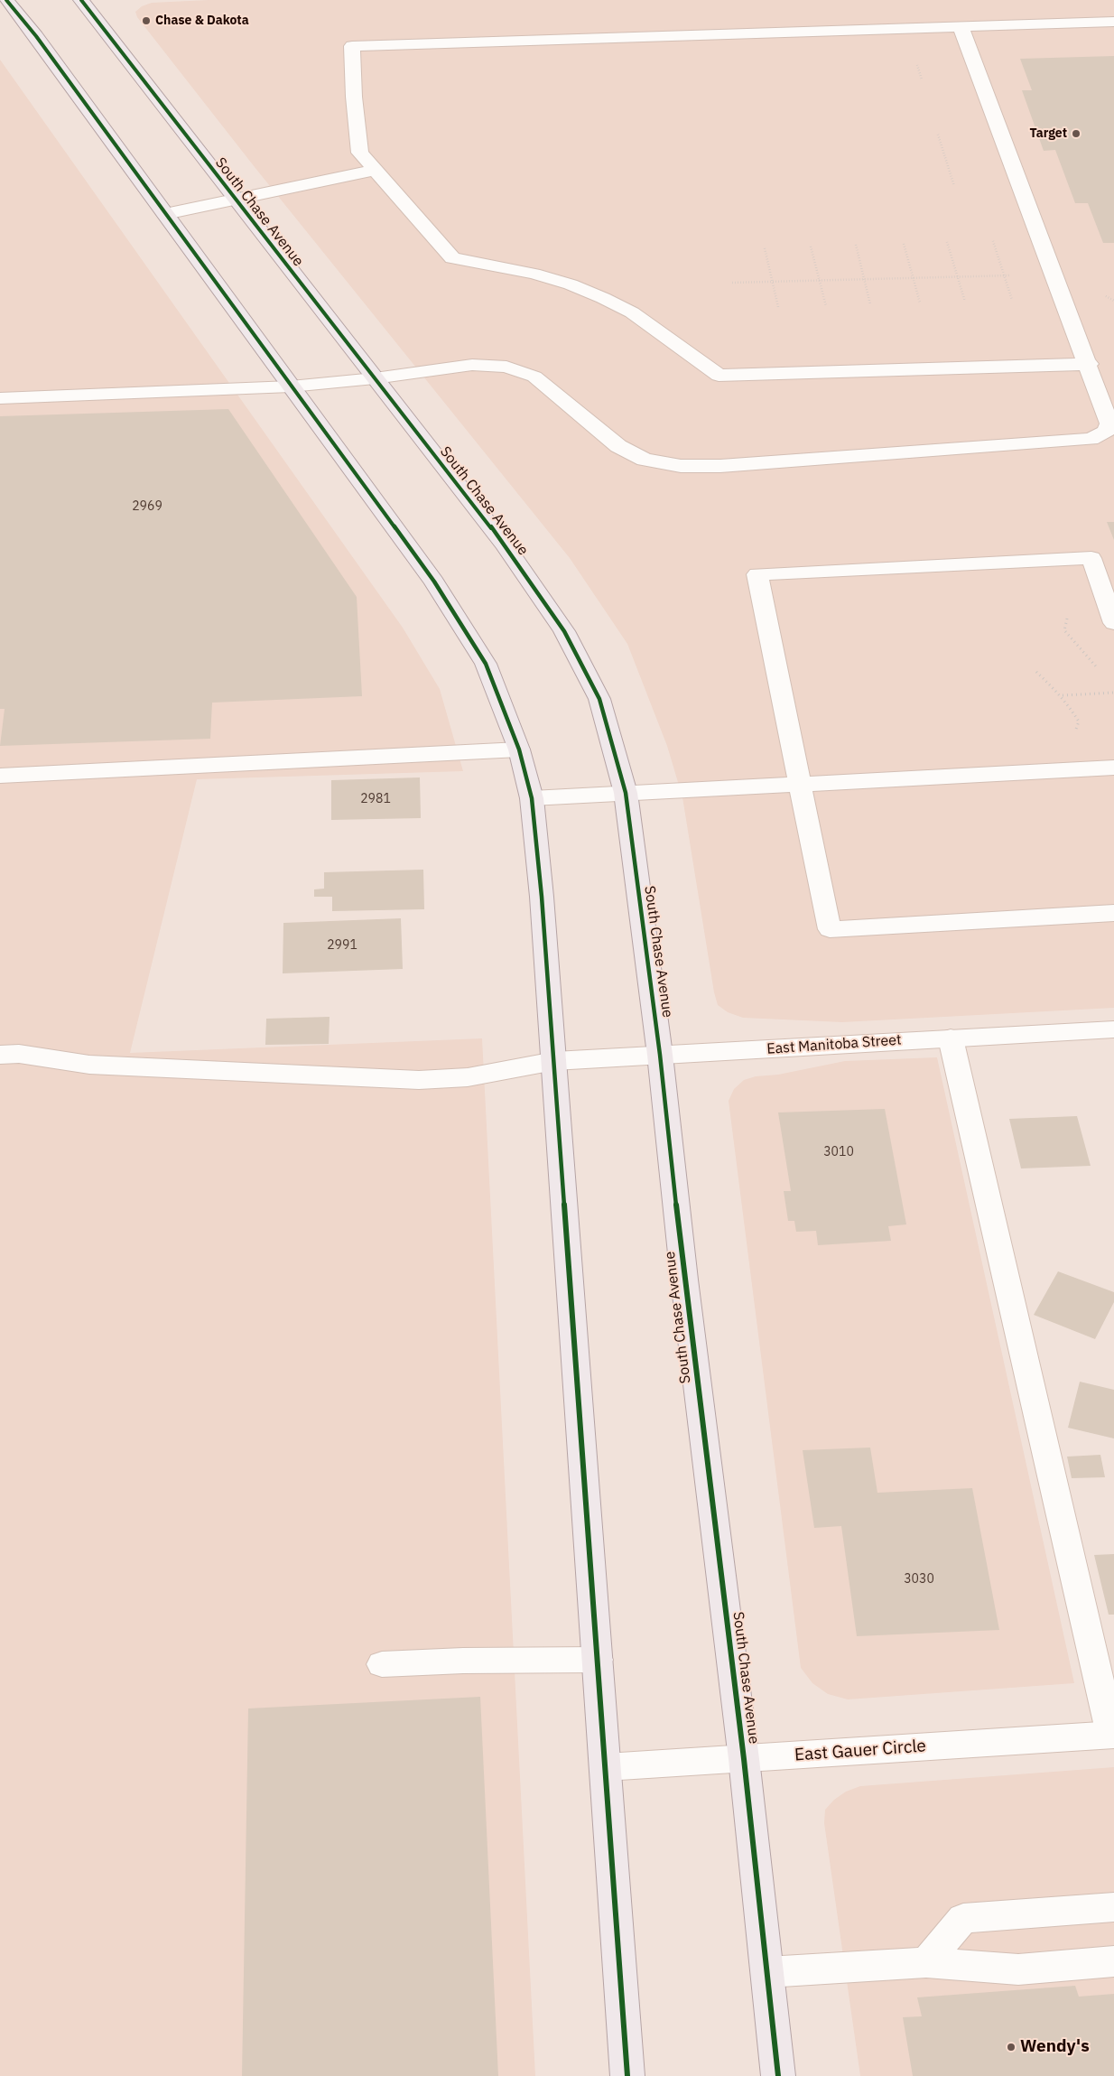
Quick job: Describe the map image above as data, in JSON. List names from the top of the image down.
{
  "streets": {
    "main road": ["South Chase Avenue"],
    "street": ["East Manitoba Street", "East Gauer Circle"]
  },
  "crossings": [
    ["South Chase Avenue", "East Manitoba Street"],
    ["South Chase Avenue", "East Gauer Circle"]
  ],
  "places": ["Chase & Dakota", "Target", "Wendy's"],
  "house_numbers": [
    "2969",
    "2981",
    "2991",
    "3010",
    "3030"
  ]
}
